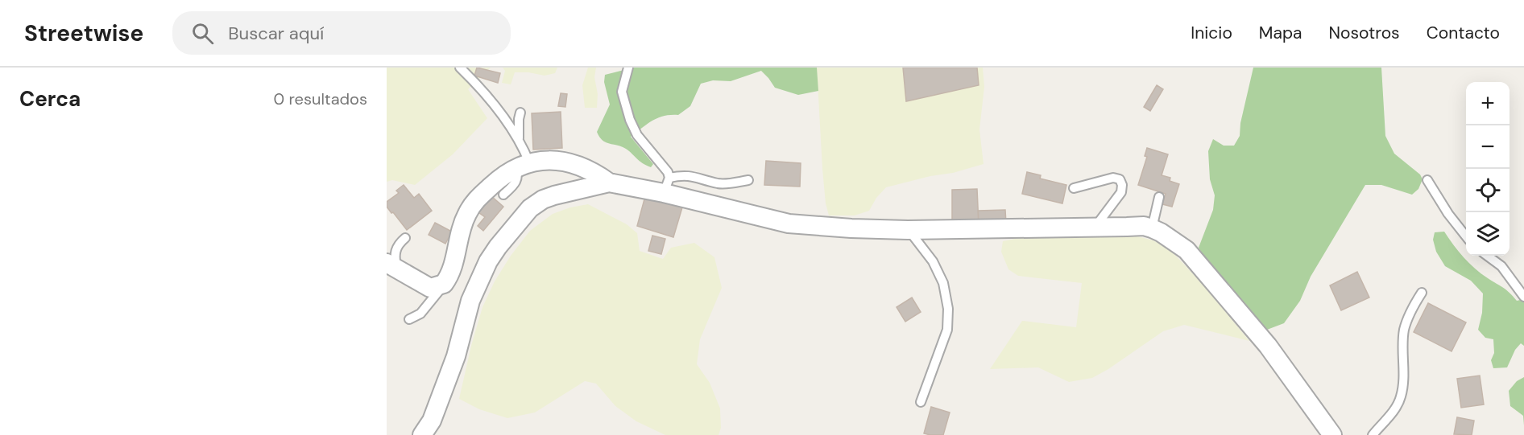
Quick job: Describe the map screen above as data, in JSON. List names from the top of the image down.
{
  "page": {
    "header": "Streetwise",
    "search": "Buscar aquí",
    "nav": [
      "Inicio",
      "Mapa",
      "Nosotros",
      "Contacto"
    ],
    "heading": ["Cerca", "0 resultados"],
    "map_buttons": ["+", "−"]
  }
}
